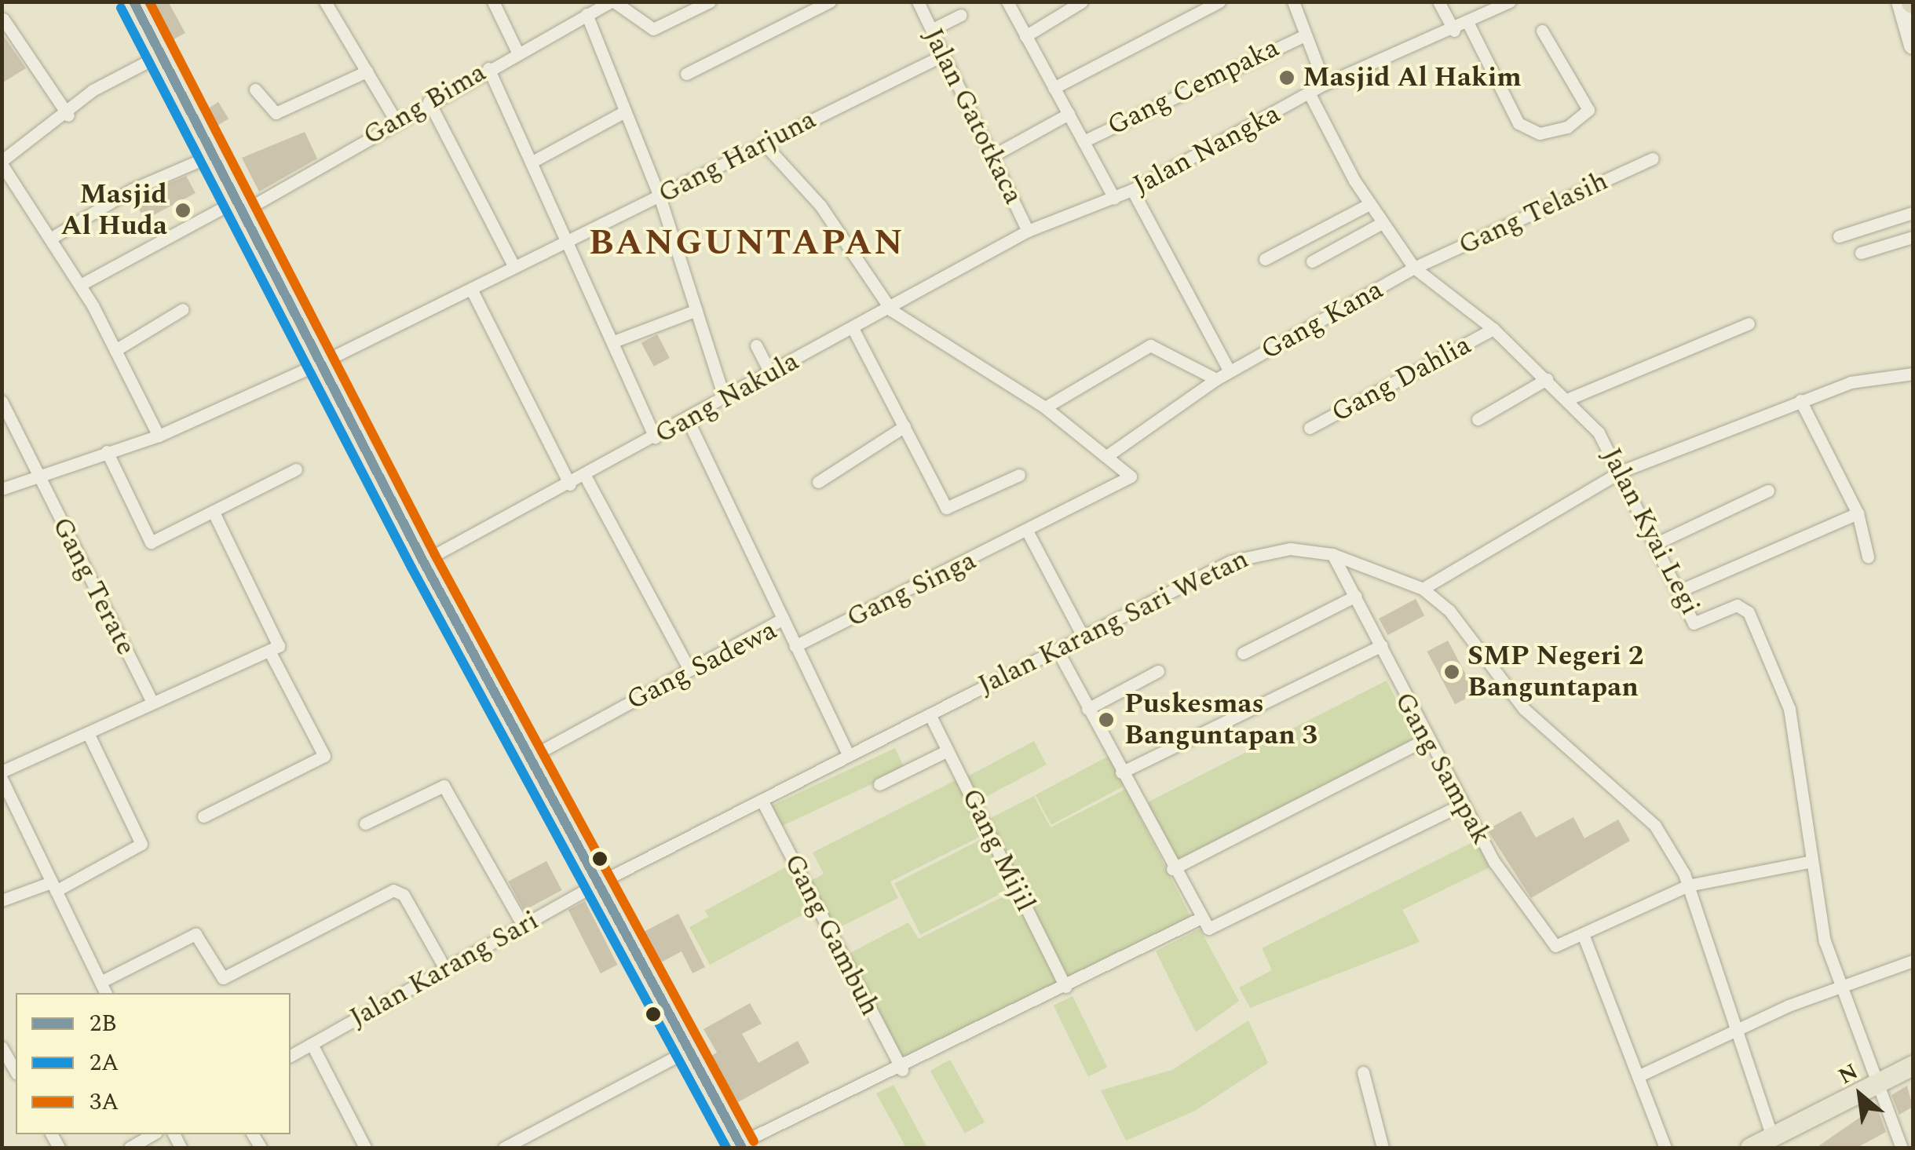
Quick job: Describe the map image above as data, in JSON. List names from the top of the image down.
{
  "streets": {
    "street": [
      "Gang Cempaka",
      "Gang Bima",
      "Jalan Gatotkaca",
      "Jalan Nangka",
      "Gang Harjuna",
      "Gang Telasih",
      "Gang Kana",
      "Gang Dahlia",
      "Gang Nakula",
      "Jalan Kyai Legi",
      "Gang Terate",
      "Gang Singa",
      "Jalan Karang Sari Wetan",
      "Gang Sadewa",
      "Gang Sampak",
      "Gang Mijil",
      "Gang Gambuh",
      "Jalan Karang Sari"
    ]
  },
  "crossings": [
    ["Jalan Gatotkaca", "Jalan Nangka"],
    ["Jalan Gatotkaca", "Gang Harjuna"],
    ["Jalan Gatotkaca", "Gang Nakula"],
    ["Jalan Nangka", "Gang Nakula"],
    ["Jalan Nangka", "Jalan Kyai Legi"],
    ["Gang Harjuna", "Gang Terate"],
    ["Gang Telasih", "Gang Kana"],
    ["Gang Telasih", "Jalan Kyai Legi"],
    ["Gang Kana", "Jalan Kyai Legi"],
    ["Gang Kana", "Gang Singa"],
    ["Gang Dahlia", "Jalan Kyai Legi"],
    ["Gang Singa", "Gang Sadewa"],
    ["Jalan Karang Sari Wetan", "Gang Sadewa"],
    ["Jalan Karang Sari Wetan", "Gang Sampak"],
    ["Jalan Karang Sari Wetan", "Gang Mijil"],
    ["Jalan Karang Sari Wetan", "Gang Gambuh"],
    ["Jalan Karang Sari Wetan", "Jalan Karang Sari"]
  ],
  "districts": ["BANGUNTAPAN"],
  "places": [
    "Masjid Al Hakim",
    "Masjid Al Huda",
    "SMP Negeri 2 Banguntapan",
    "Puskesmas Banguntapan 3"
  ],
  "lines": ["transit line 2B", "transit line 3A", "transit line 2A"],
  "legend": ["2B", "2A", "3A"],
  "north": "top left"
}
